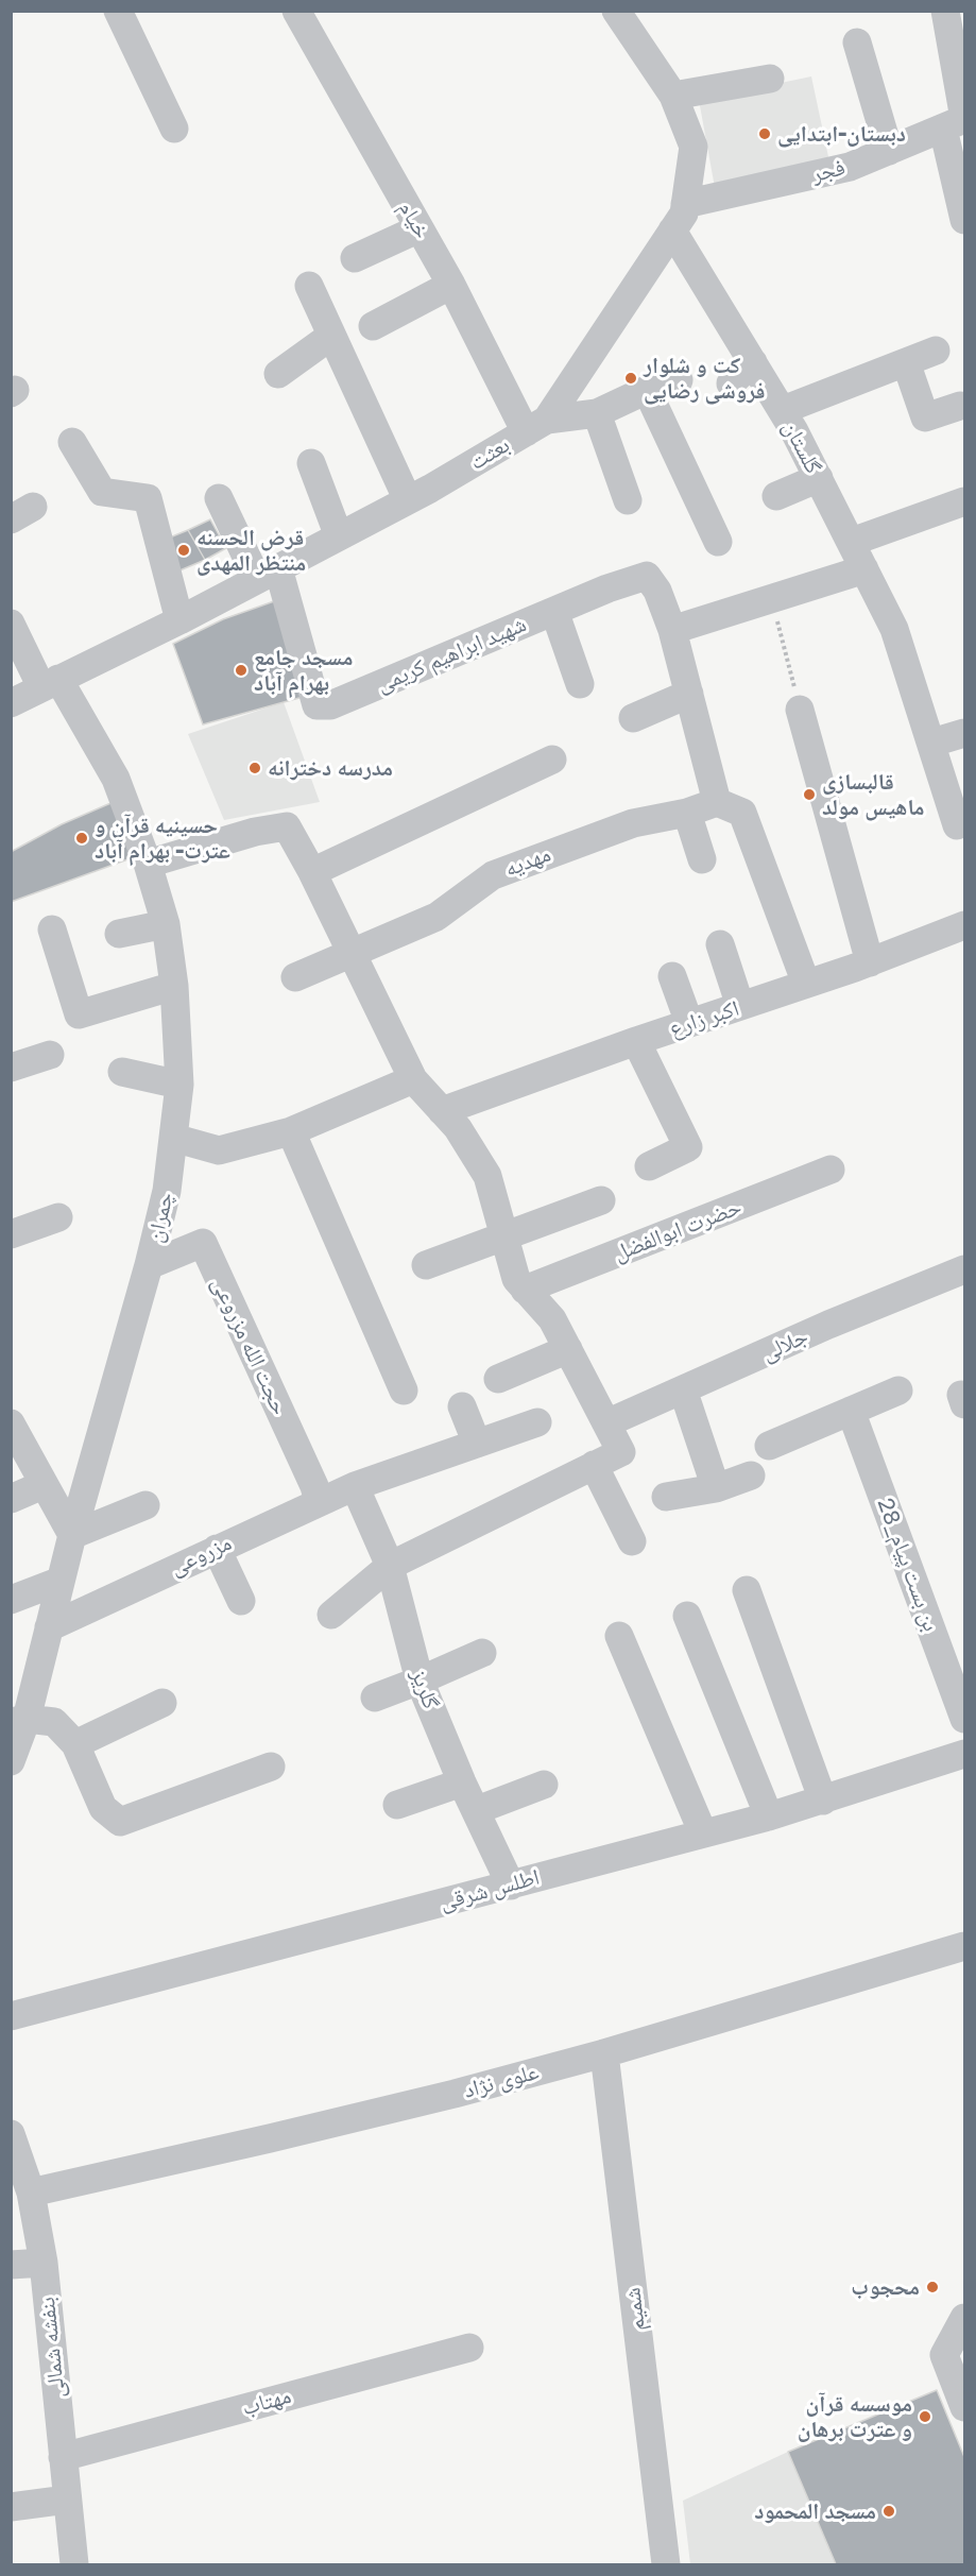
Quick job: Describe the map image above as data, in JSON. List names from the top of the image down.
{
  "streets": {
    "street": [
      "فجر",
      "خیام",
      "گلستان",
      "بعثت",
      "شهید ابراهیم کریمی",
      "مهدیه",
      "اکبر زارع",
      "چمران",
      "حضرت ابوالفضل",
      "جلالی",
      "حجت الله مزروعی",
      "مزروعی",
      "بن بست پیام_28",
      "گلریز",
      "اطلس شرقی",
      "علوی نژاد",
      "شمیم",
      "بنفشه شمالی",
      "مهتاب"
    ]
  },
  "crossings": [
    ["فجر", "بعثت"],
    ["خیام", "بعثت"],
    ["گلستان", "بعثت"],
    ["بعثت", "شهید ابراهیم کریمی"],
    ["بعثت", "چمران"],
    ["چمران", "حجت الله مزروعی"],
    ["چمران", "مزروعی"],
    ["حجت الله مزروعی", "مزروعی"],
    ["مزروعی", "گلریز"],
    ["گلریز", "اطلس شرقی"],
    ["علوی نژاد", "شمیم"],
    ["علوی نژاد", "بنفشه شمالی"],
    ["بنفشه شمالی", "مهتاب"]
  ],
  "places": [
    "دبستان-ابتدایی",
    "کت و شلوار فروشی رضایی",
    "قرض الحسنه منتظر المهدی",
    "مسجد جامع بهرام آباد",
    "مدرسه دخترانه",
    "قالبسازی ماهیس مولد",
    "حسینیه قرآن و عترت- بهرام آباد",
    "محجوب",
    "موسسه قرآن و عترت برهان",
    "مسجد المحمود"
  ]
}
